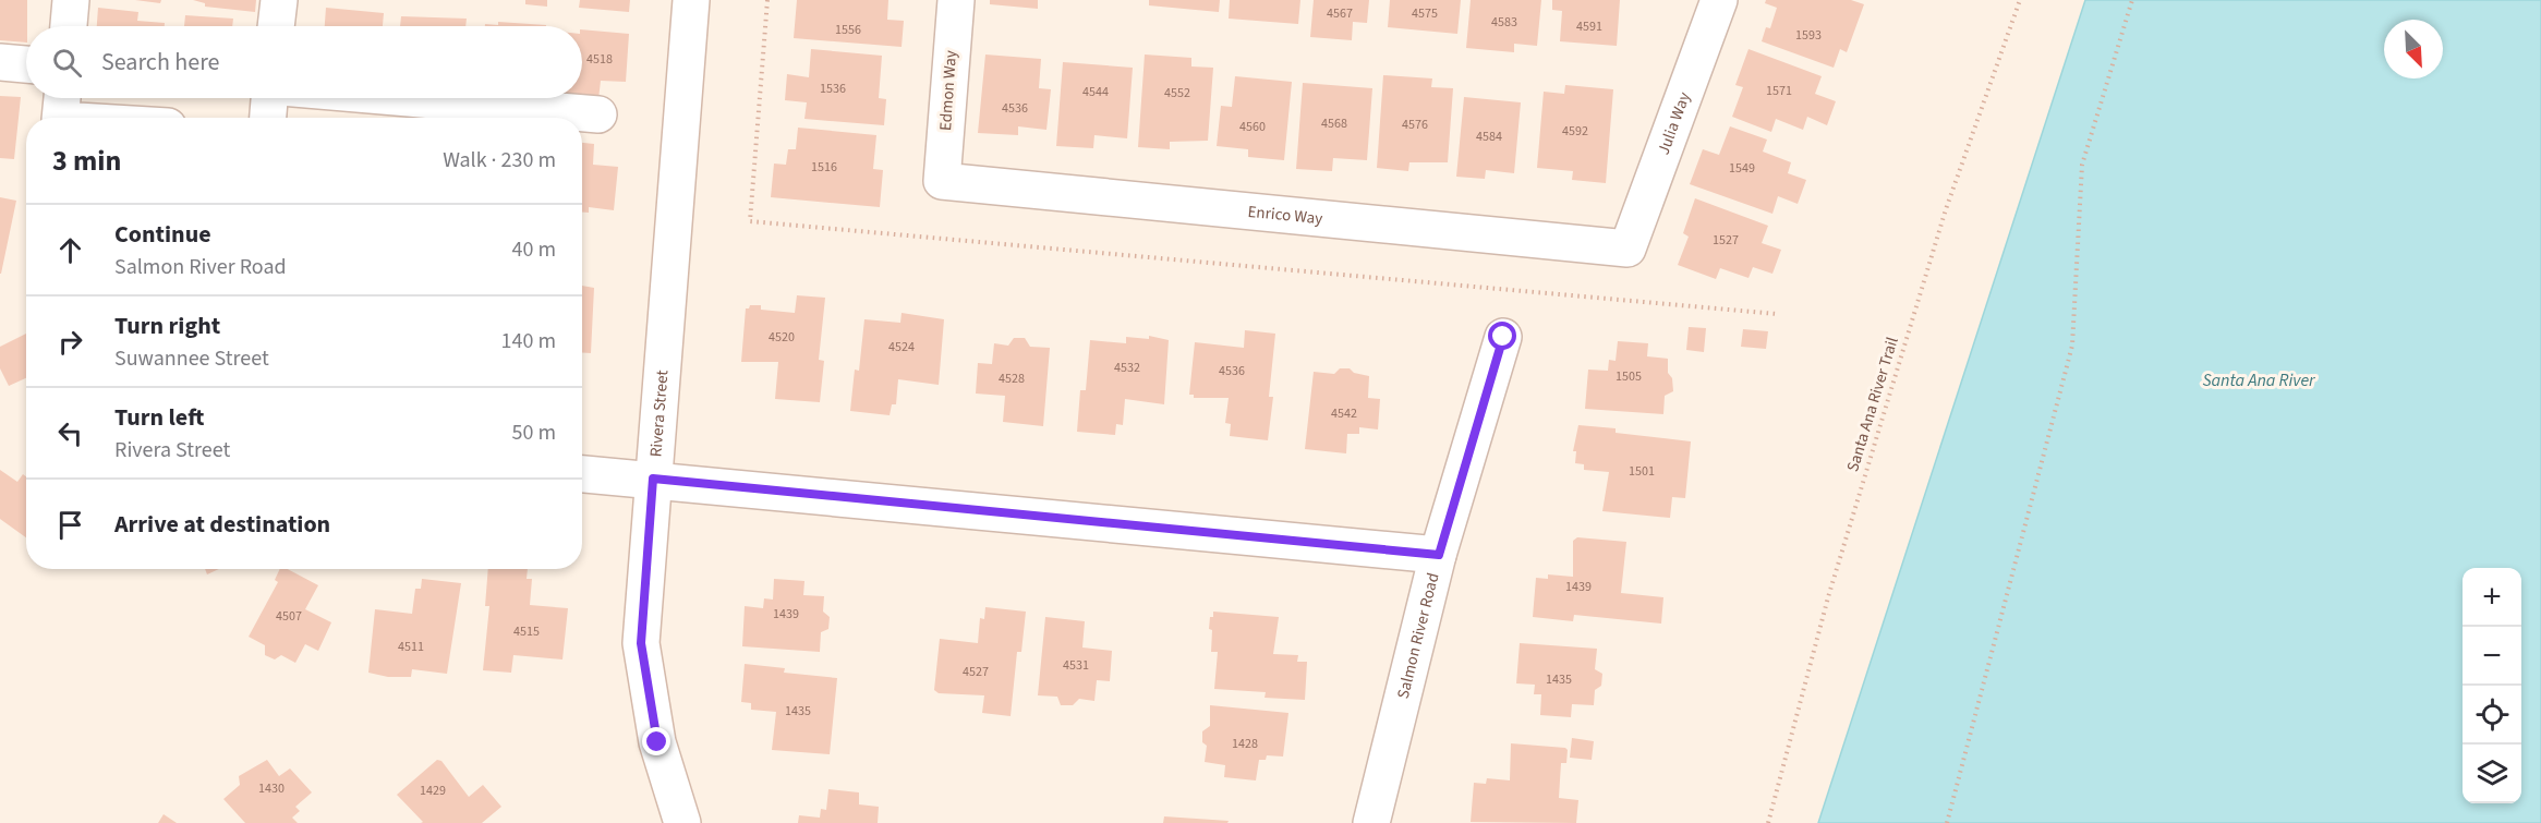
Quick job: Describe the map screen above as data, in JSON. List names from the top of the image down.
{
  "streets": {
    "street": [
      "Edmon Way",
      "Julia Way",
      "Enrico Way",
      "Rivera Street",
      "Salmon River Road"
    ],
    "path": ["Santa Ana River Trail"]
  },
  "crossings": [
    ["Edmon Way", "Enrico Way"],
    ["Julia Way", "Enrico Way"]
  ],
  "water": ["Santa Ana River"],
  "house_numbers": [
    "4567",
    "4575",
    "4583",
    "4591",
    "1556",
    "1593",
    "4518",
    "1536",
    "1571",
    "4544",
    "4552",
    "4536",
    "4568",
    "4576",
    "4560",
    "4592",
    "4584",
    "1516",
    "1549",
    "1527",
    "4520",
    "4524",
    "4532",
    "4536",
    "1505",
    "4528",
    "4542",
    "1501",
    "1439",
    "1439",
    "4507",
    "4515",
    "4511",
    "4531",
    "4527",
    "1435",
    "1435",
    "1428",
    "1430",
    "1429"
  ],
  "north": "bottom right",
  "page": {
    "search": "Search here",
    "heading": ["3 min", "Walk · 230 m"],
    "list": [
      ["Continue", "Salmon River Road", "40 m"],
      ["Turn right", "Suwannee Street", "140 m"],
      ["Turn left", "Rivera Street", "50 m"],
      "Arrive at destination"
    ],
    "map_buttons": ["+", "−"]
  }
}
